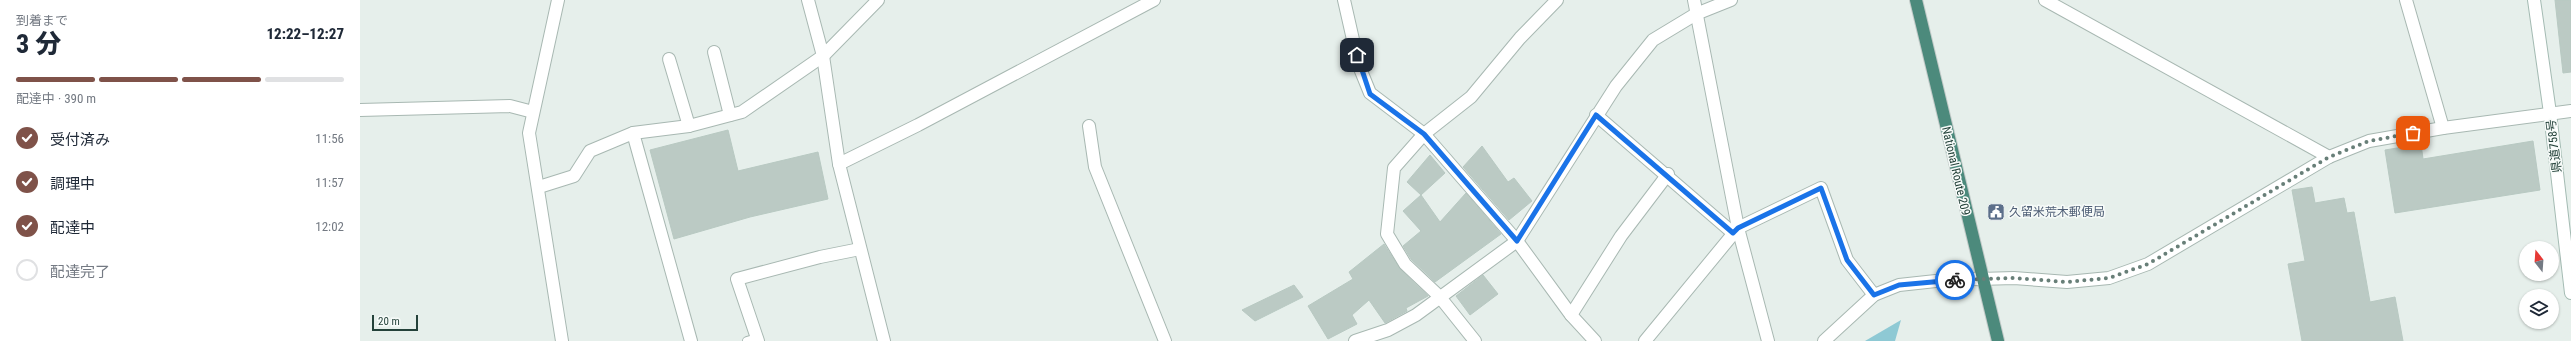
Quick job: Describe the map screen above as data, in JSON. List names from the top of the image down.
{
  "streets": {
    "highway": ["National Route 209"],
    "street": ["県道758号"]
  },
  "places": {
    "public building": ["久留米荒木郵便局"]
  },
  "scale_bar": "20 m",
  "north": "top",
  "page": {
    "heading": ["3 分", "到着まで", "12:22–12:27"],
    "bar": "配達中 · 390 m",
    "list": [
      ["受付済み", "11:56"],
      ["調理中", "11:57"],
      ["配達中", "12:02"],
      "配達完了"
    ],
    "scale": "20 m"
  }
}
